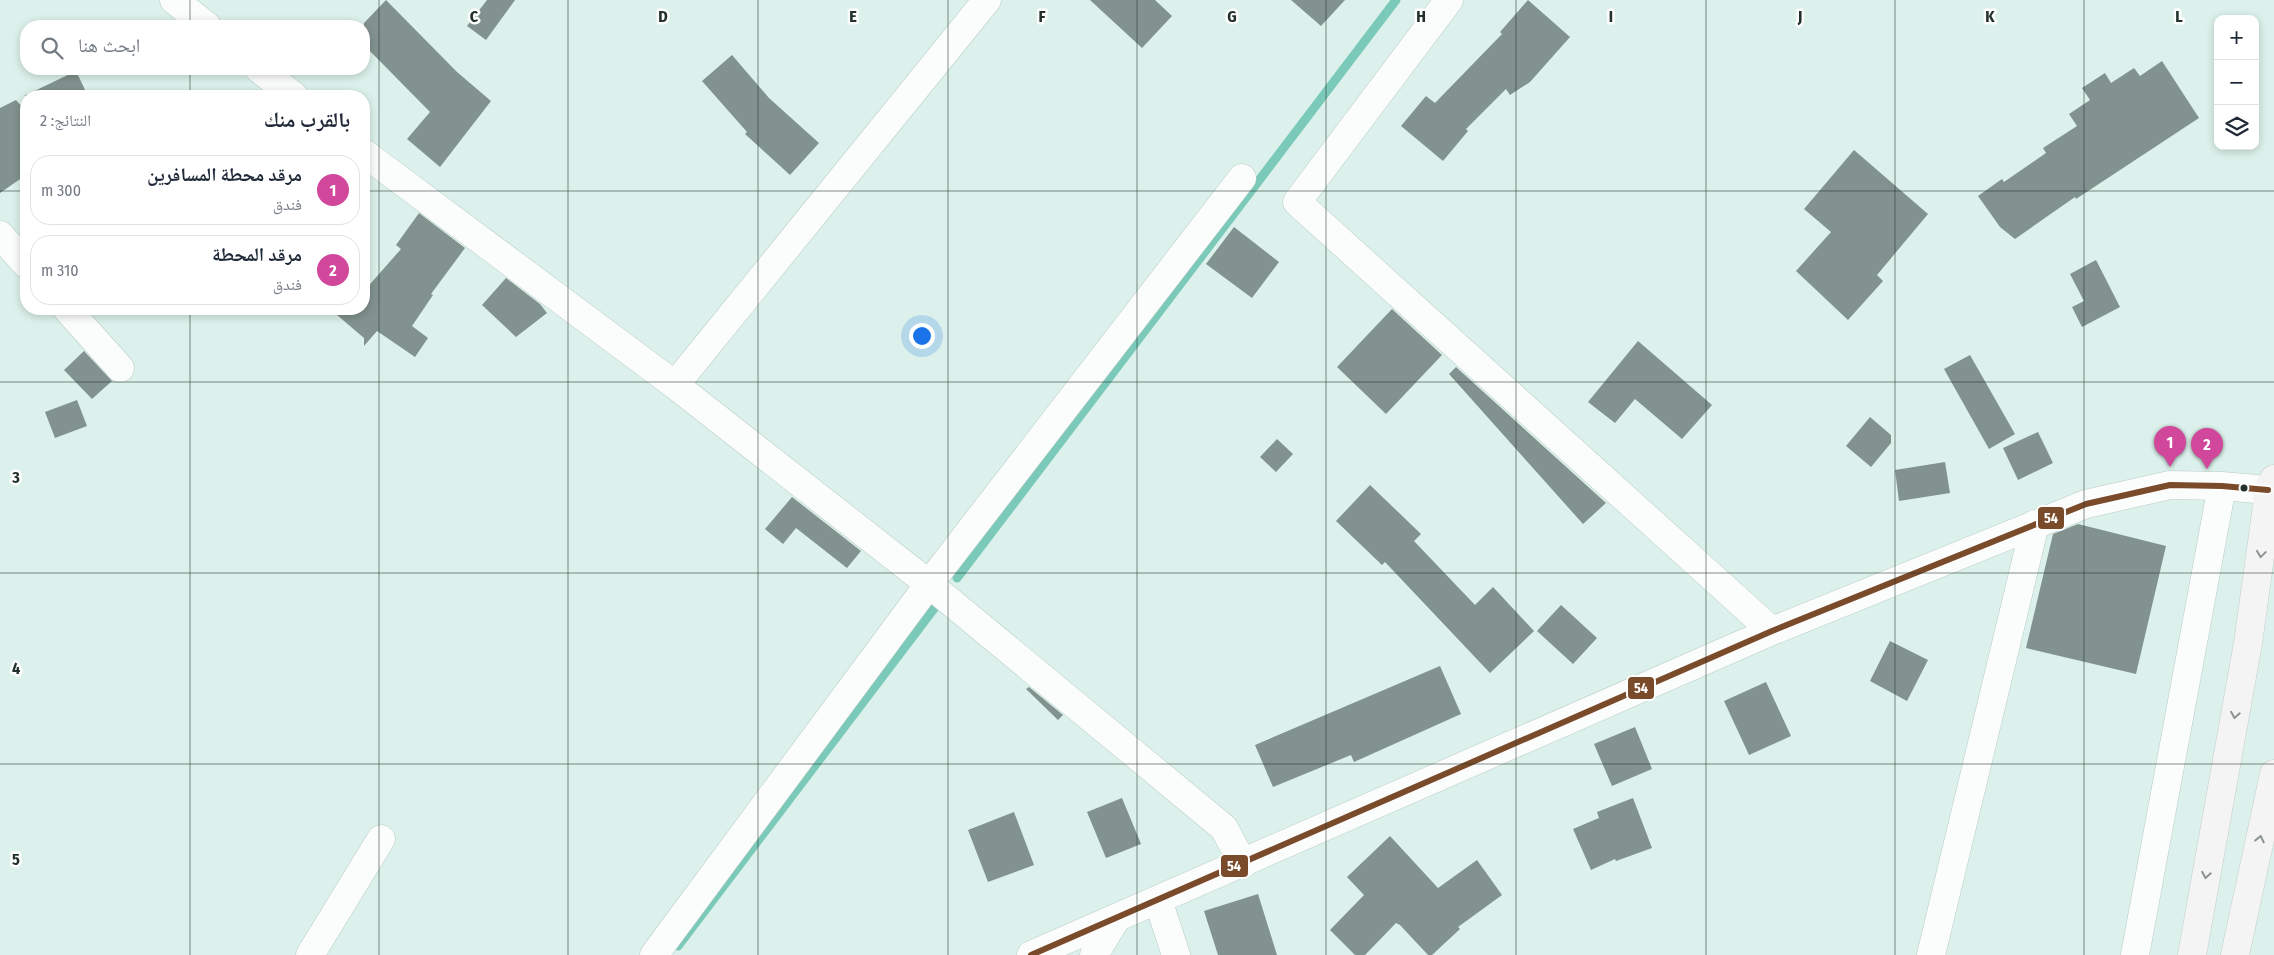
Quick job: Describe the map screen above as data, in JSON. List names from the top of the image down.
{
  "lines": ["transit line 54"],
  "page": {
    "map_buttons": ["+", "−"],
    "search": "ابحث هنا",
    "heading": ["بالقرب منك", "النتائج: 2"],
    "list": [
      {
        "mark": "1",
        "name": "مرقد محطة المسافرين",
        "note": "فندق",
        "value": "300 m"
      },
      {
        "mark": "2",
        "name": "مرقد المحطة",
        "note": "فندق",
        "value": "310 m"
      }
    ],
    "pins": ["1", "2"]
  },
  "grid": {
    "columns": [
      "C",
      "D",
      "E",
      "F",
      "G",
      "H",
      "I",
      "J",
      "K",
      "L"
    ],
    "rows": ["3", "4", "5"]
  }
}
